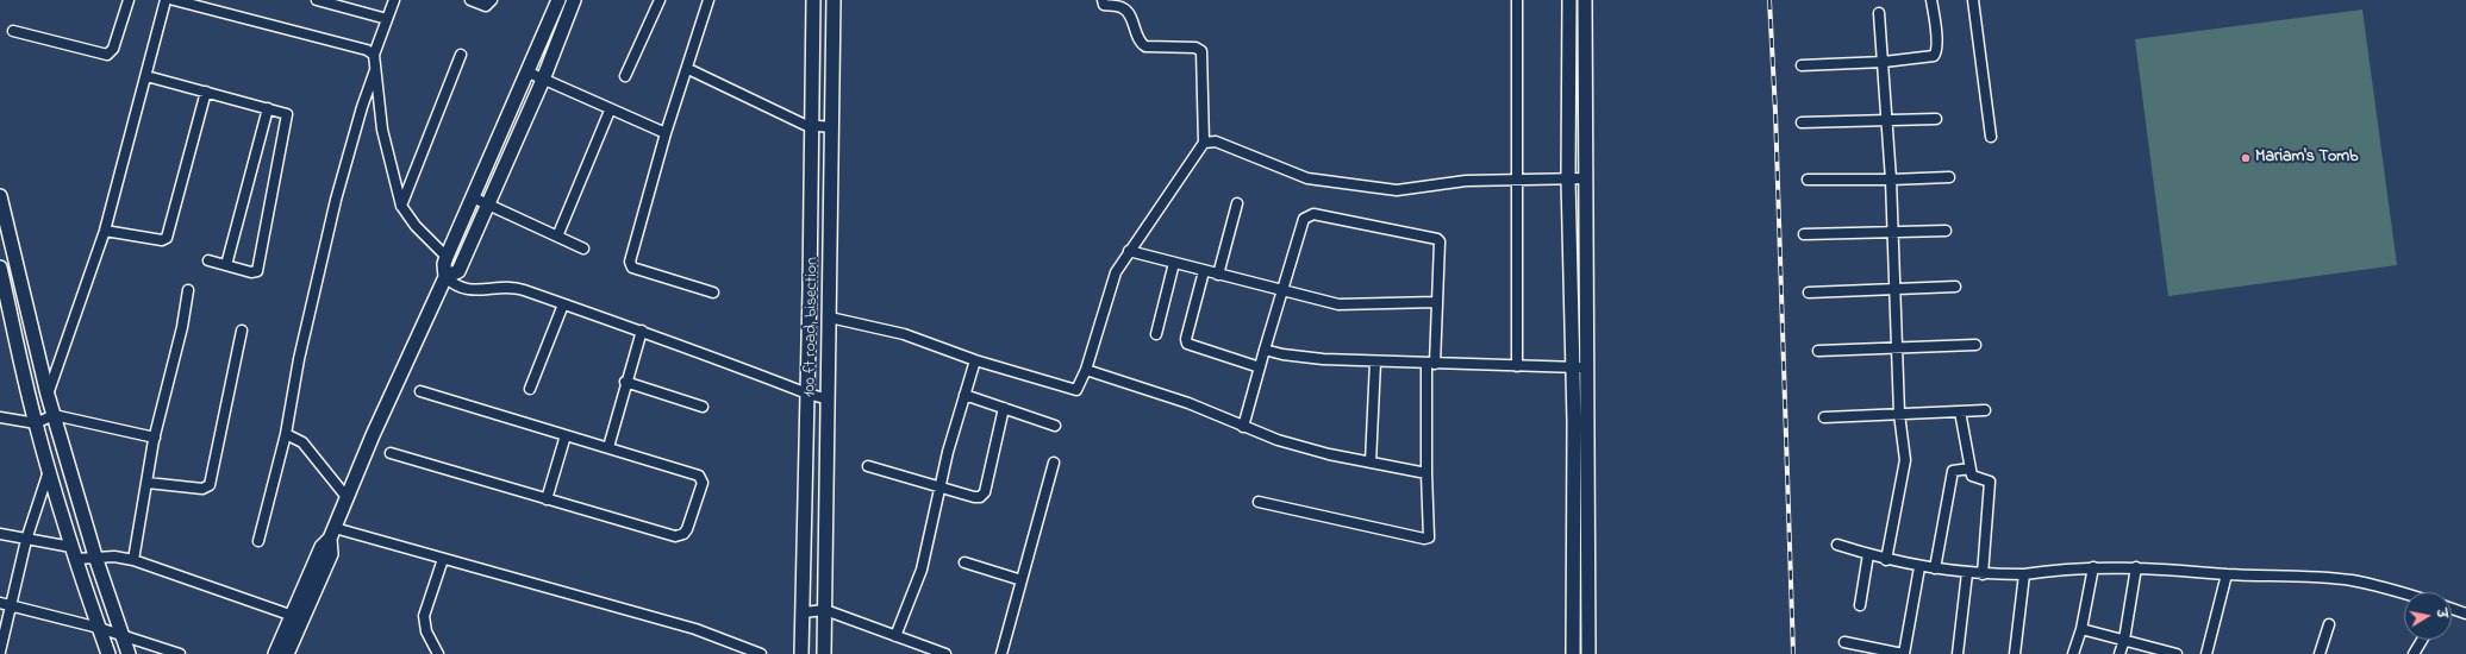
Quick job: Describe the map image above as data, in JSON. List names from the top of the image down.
{
  "streets": {
    "street": ["100 ft road, bisection"]
  },
  "places": ["Mariam's Tomb"],
  "north": "right"
}
